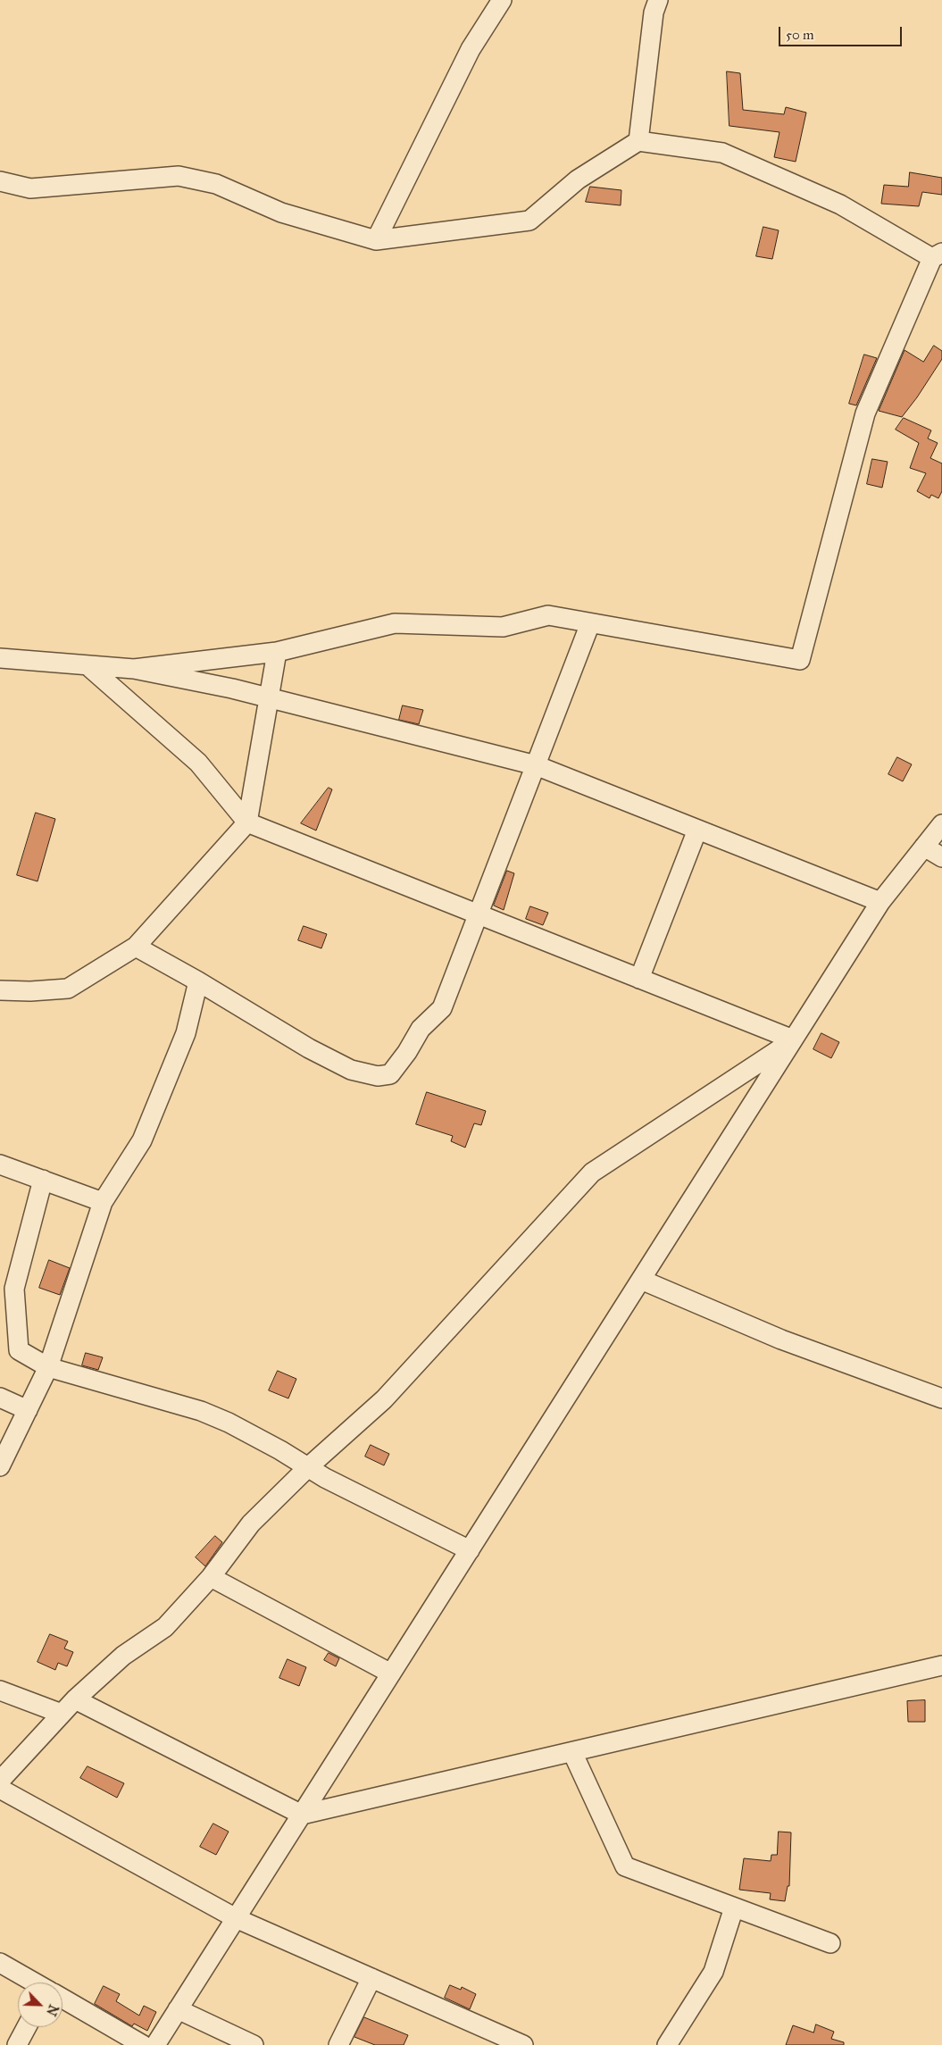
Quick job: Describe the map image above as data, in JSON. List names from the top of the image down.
{
  "scale_bar": "50 m",
  "north": "bottom right"
}
